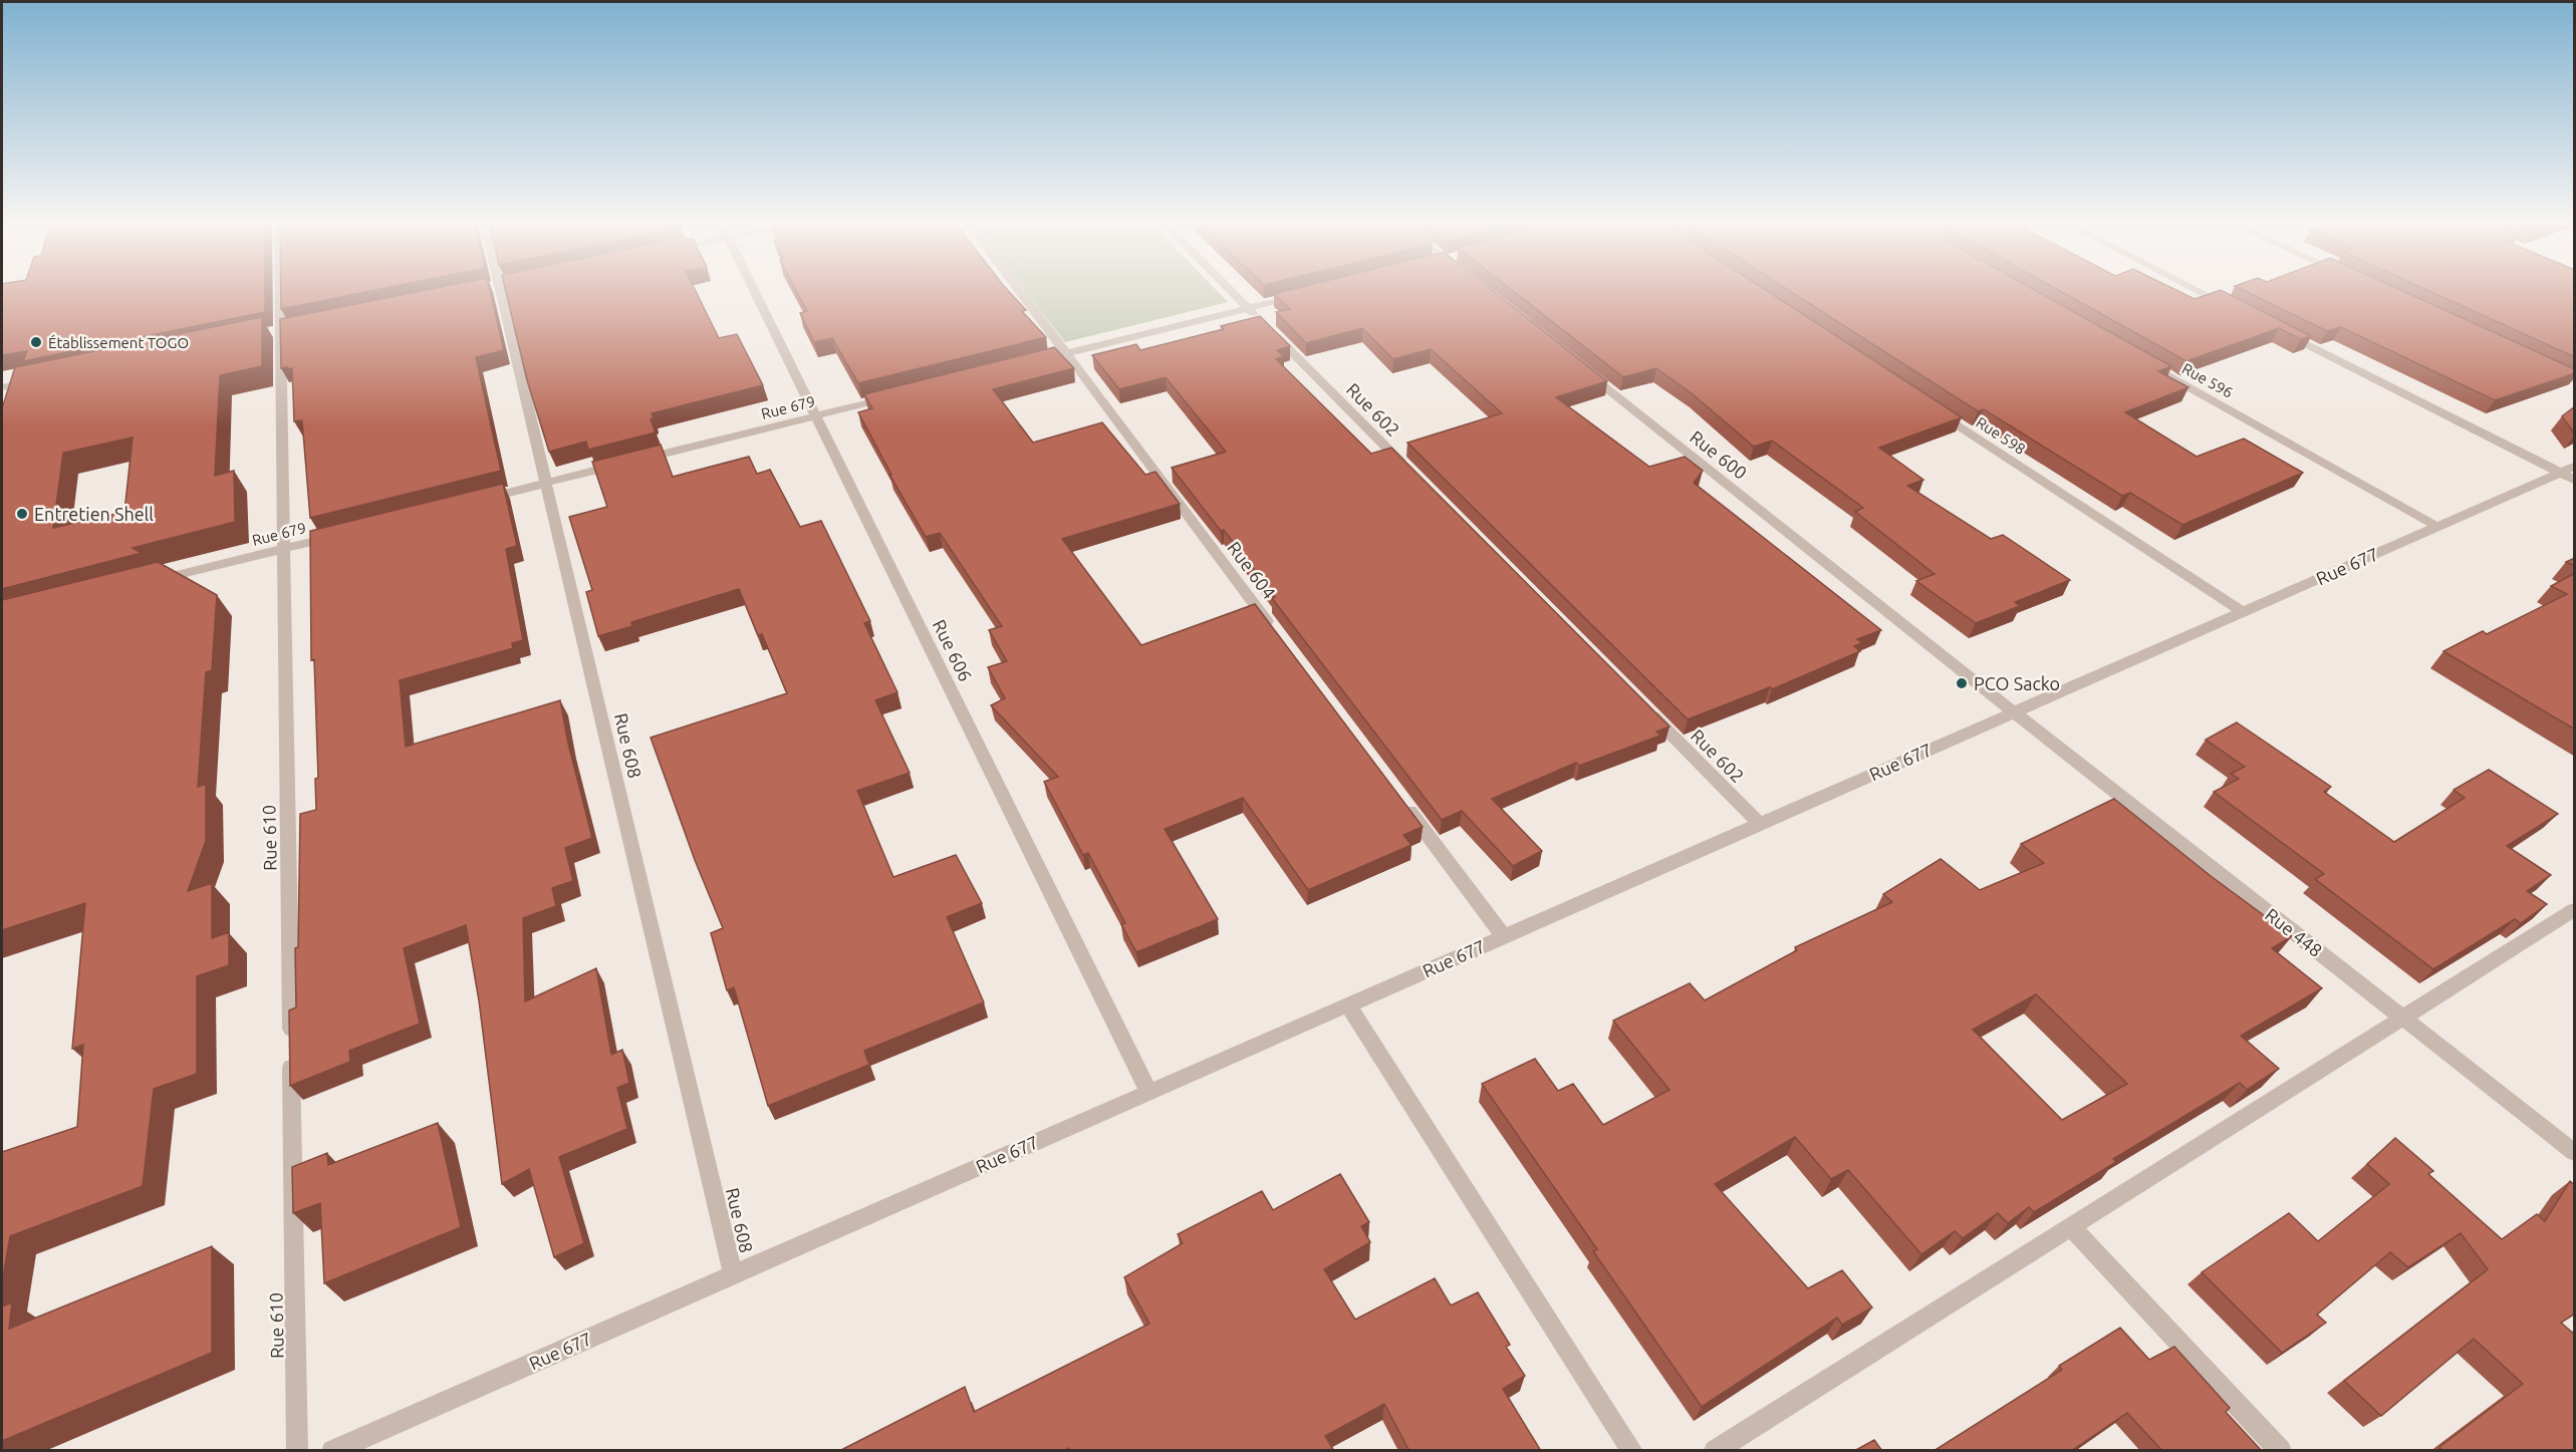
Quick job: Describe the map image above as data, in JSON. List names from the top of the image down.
{
  "streets": {
    "street": [
      "Rue 596",
      "Rue 679",
      "Rue 602",
      "Rue 598",
      "Rue 600",
      "Rue 677",
      "Rue 604",
      "Rue 606",
      "Rue 608",
      "Rue 610",
      "Rue 448"
    ]
  },
  "crossings": [
    ["Rue 596", "Rue 677"],
    ["Rue 679", "Rue 606"],
    ["Rue 679", "Rue 608"],
    ["Rue 679", "Rue 610"],
    ["Rue 602", "Rue 677"],
    ["Rue 598", "Rue 677"],
    ["Rue 600", "Rue 677"],
    ["Rue 600", "Rue 448"],
    ["Rue 677", "Rue 606"],
    ["Rue 677", "Rue 608"],
    ["Rue 677", "Rue 448"]
  ],
  "places": ["Établissement TOGO", "Entretien Shell", "PCO Sacko"]
}
